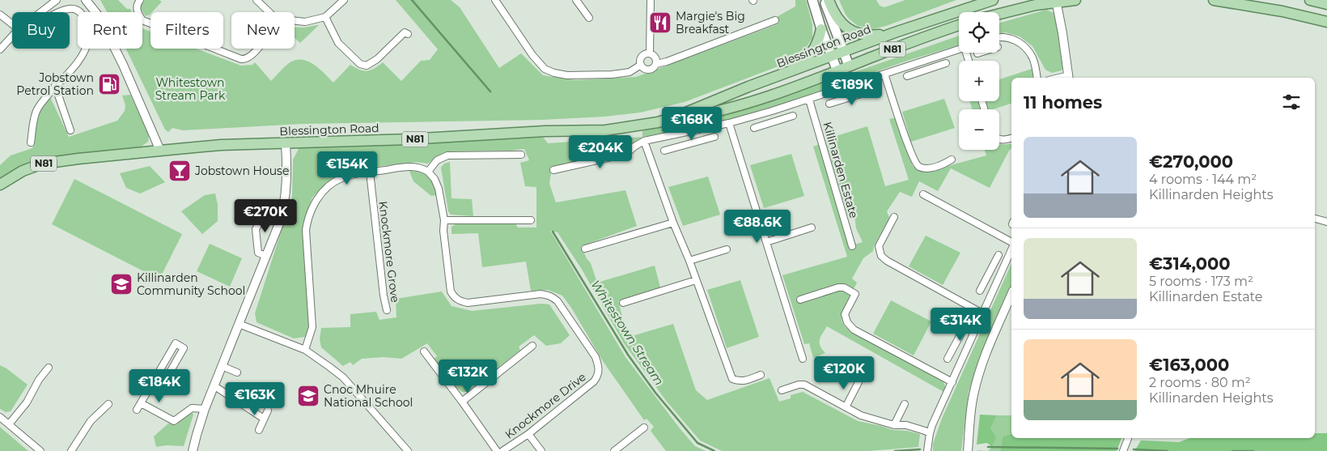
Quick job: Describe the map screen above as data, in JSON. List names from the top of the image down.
{
  "streets": {
    "main road": ["Blessington Road", "N81"],
    "street": ["Killinarden Estate", "Knockmore Grove", "Knockmore Drive"]
  },
  "water": ["Whitestown Stream"],
  "parks": ["Whitestown Stream Park"],
  "places": {
    "restaurant": ["Margie's Big Breakfast"],
    "fuel station": ["Jobstown Petrol Station"],
    "bar": ["Jobstown House"],
    "school or university": ["Killinarden Community School", "Cnoc Mhuire National School"]
  },
  "page": {
    "map_buttons": ["+", "−"],
    "chip": [
      "Buy",
      "Rent",
      "Filters",
      "New"
    ],
    "price": [
      "€189K",
      "€168K",
      "€204K",
      "€154K",
      "€270K",
      "€88.6K",
      "€314K",
      "€120K",
      "€132K",
      "€184K",
      "€163K"
    ],
    "heading": "11 homes",
    "list": [
      {
        "name": "€270,000",
        "note": "4 rooms · 144 m² · Killinarden Heights"
      },
      {
        "name": "€314,000",
        "note": "5 rooms · 173 m² · Killinarden Estate"
      },
      {
        "name": "€163,000",
        "note": "2 rooms · 80 m² · Killinarden Heights"
      }
    ]
  }
}
